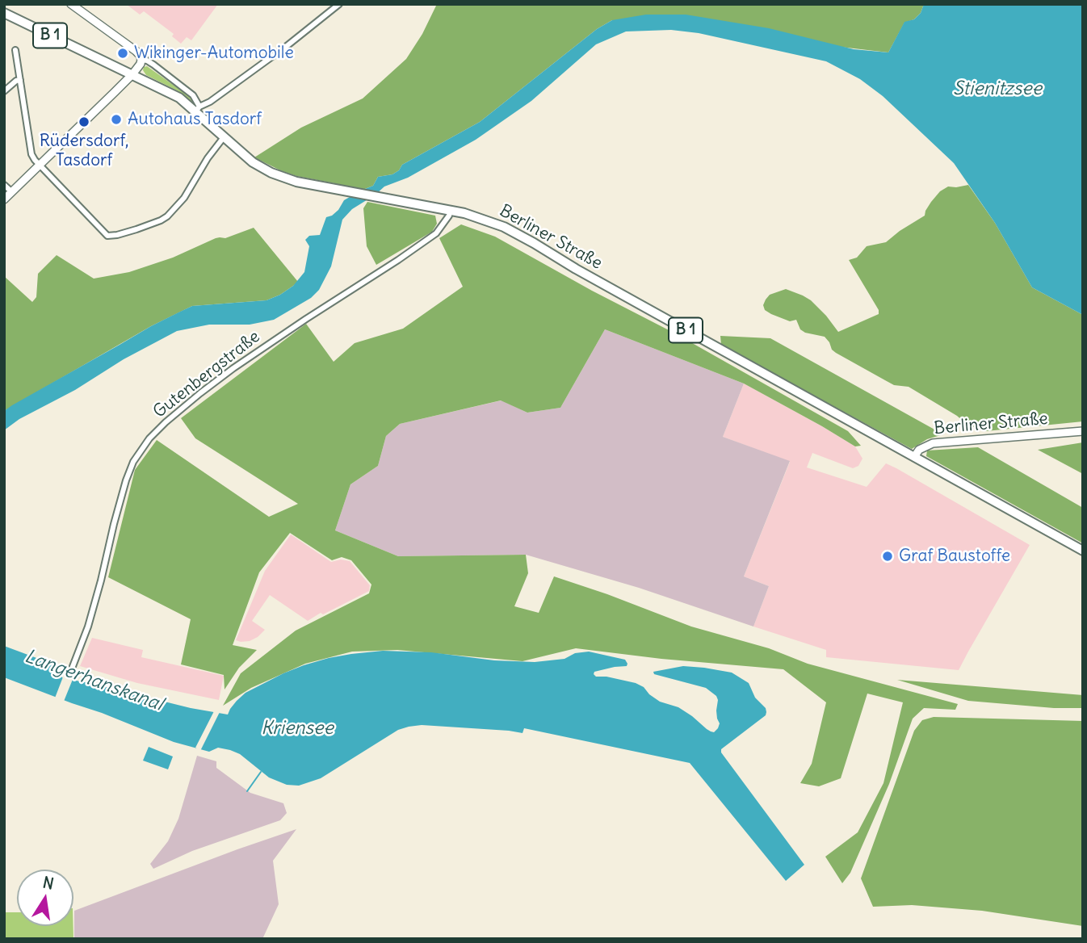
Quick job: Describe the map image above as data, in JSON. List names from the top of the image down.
{
  "streets": {
    "main road": ["B 1", "Berliner Straße"],
    "street": ["Gutenbergstraße"]
  },
  "crossings": [
    ["B 1", "Berliner Straße"],
    ["Berliner Straße", "Gutenbergstraße"]
  ],
  "water": ["Stienitzsee", "Langerhanskanal", "Kriensee"],
  "places": [
    "Wikinger-Automobile",
    "Autohaus Tasdorf",
    "Rüdersdorf, Tasdorf",
    "Graf Baustoffe"
  ],
  "north": "top"
}
